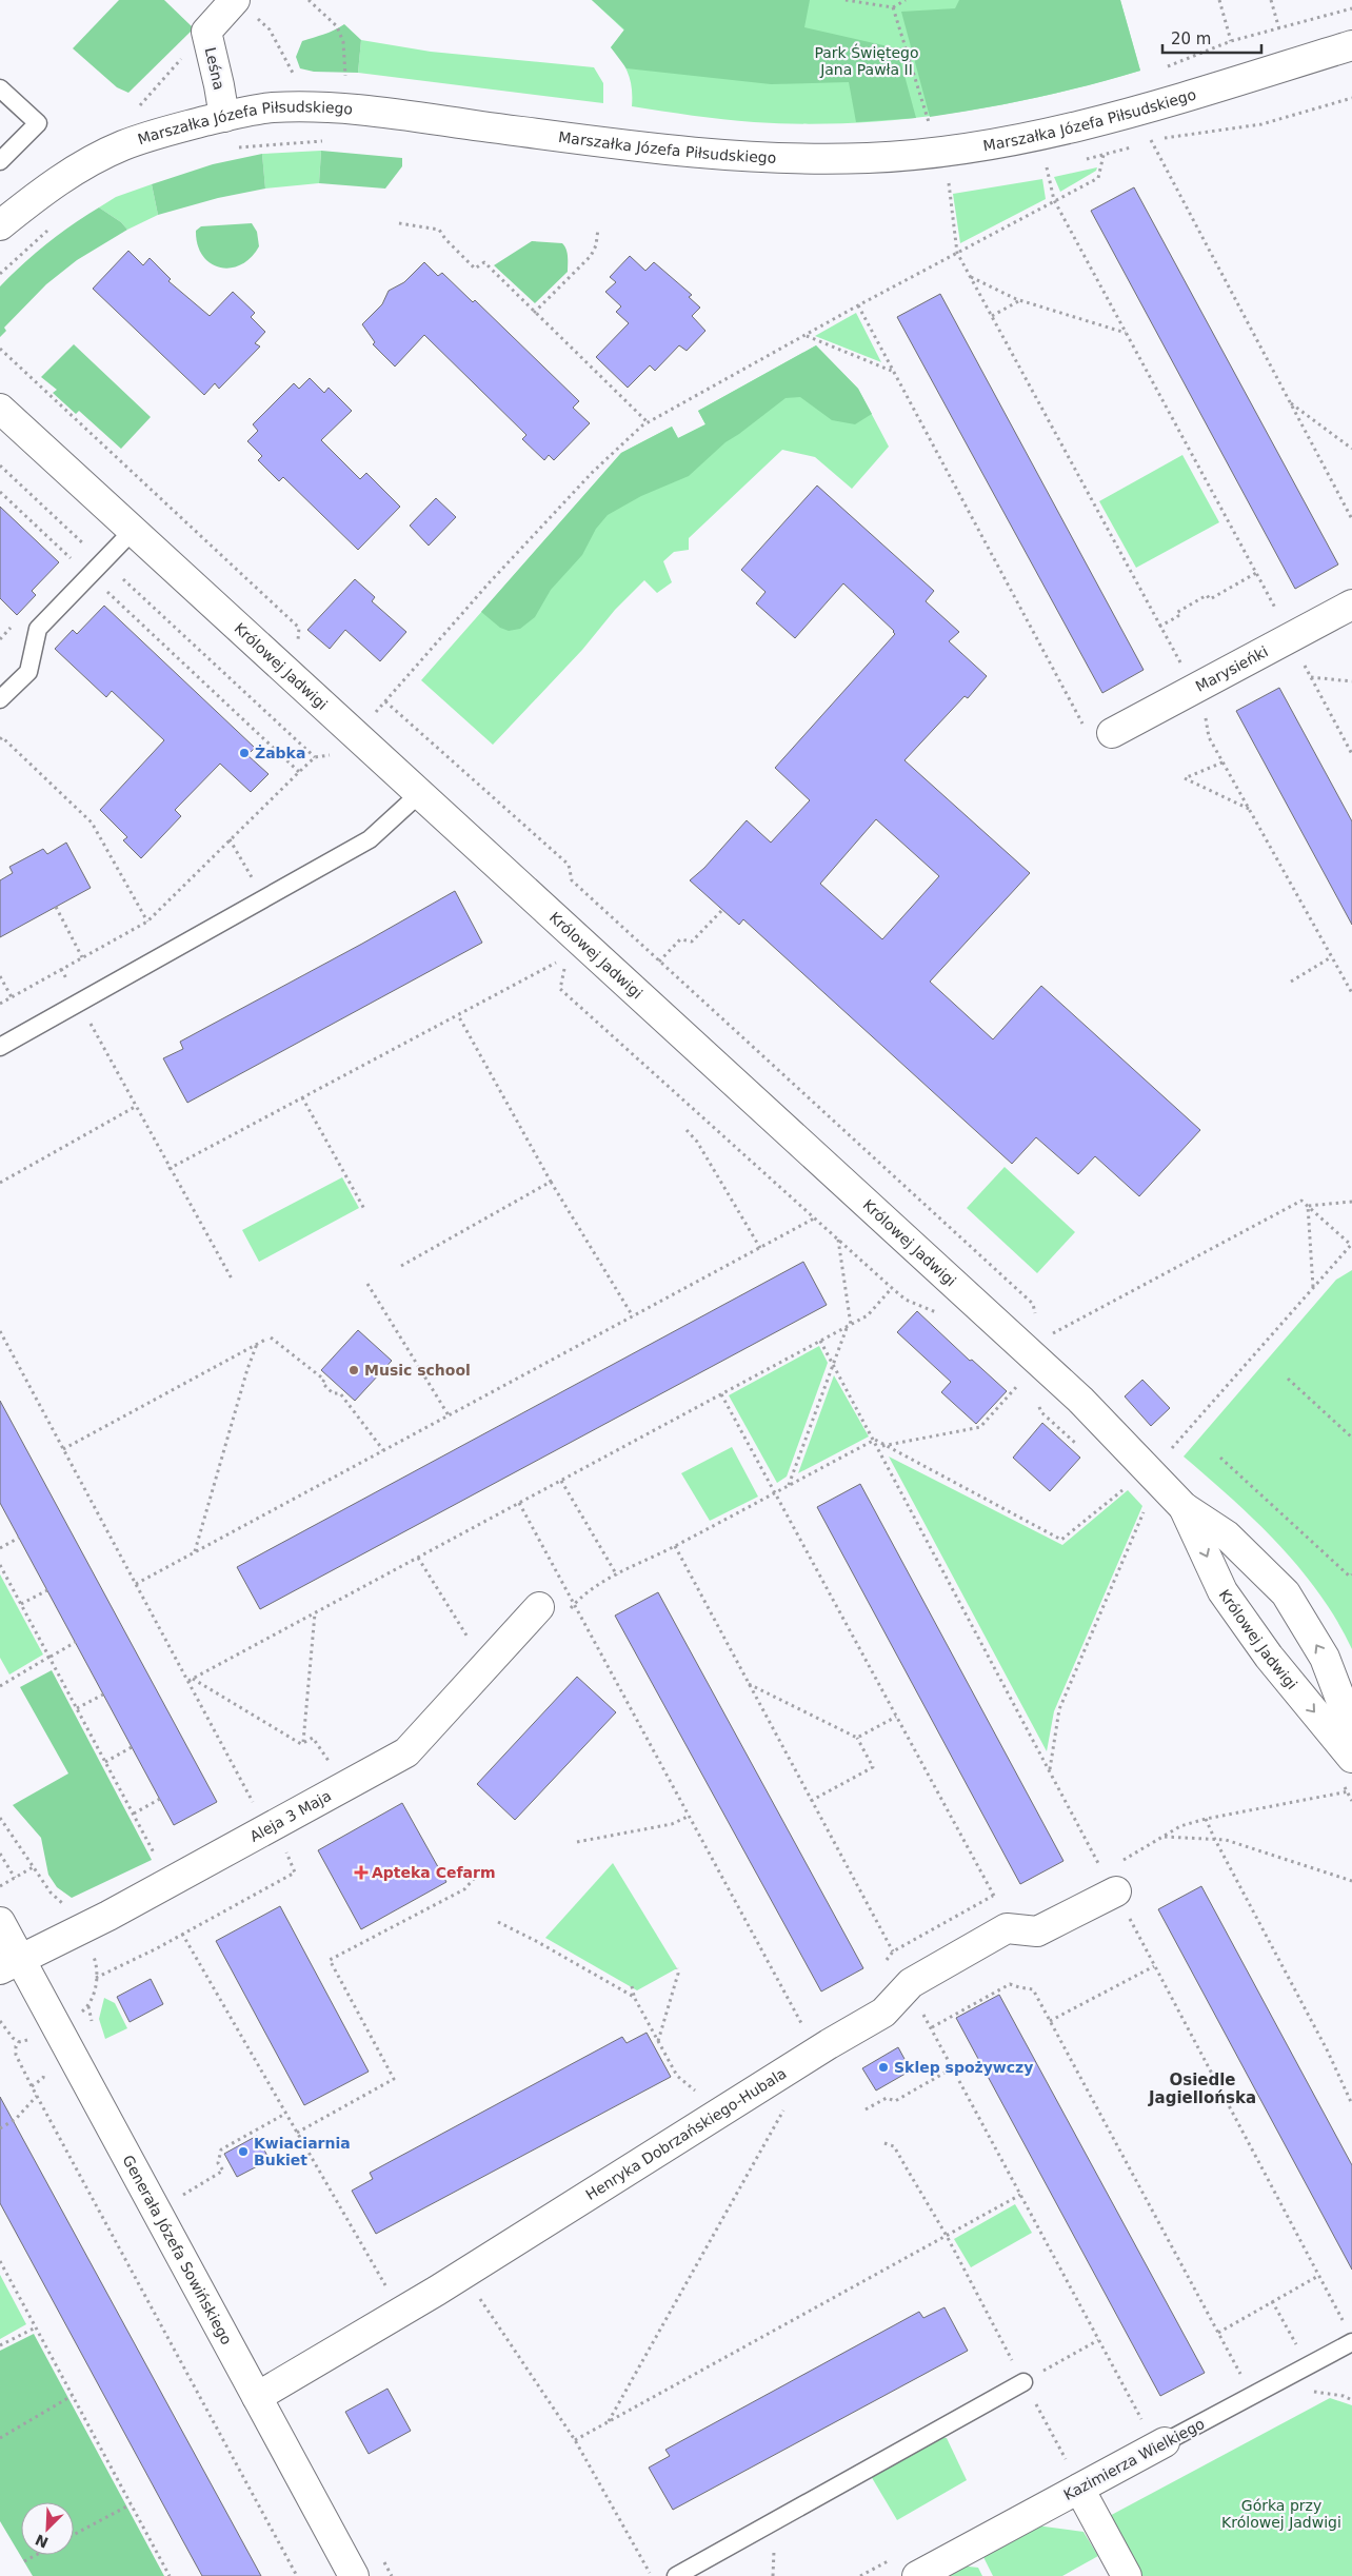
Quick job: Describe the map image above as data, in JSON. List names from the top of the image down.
{
  "streets": {
    "street": [
      "Leśna",
      "Marszałka Józefa Piłsudskiego",
      "Królowej Jadwigi",
      "Marysieńki",
      "Aleja 3 Maja",
      "Henryka Dobrzańskiego-Hubala",
      "Generała Józefa Sowińskiego",
      "Kazimierza Wielkiego"
    ]
  },
  "crossings": [
    ["Leśna", "Marszałka Józefa Piłsudskiego"],
    ["Aleja 3 Maja", "Generała Józefa Sowińskiego"],
    ["Henryka Dobrzańskiego-Hubala", "Generała Józefa Sowińskiego"]
  ],
  "districts": ["Osiedle Jagiellońska"],
  "parks": ["Park Świętego Jana Pawła II", "Górka przy Królowej Jadwigi"],
  "places": {
    "other": [
      "Żabka",
      "Music school",
      "Sklep spożywczy",
      "Kwiaciarnia Bukiet"
    ],
    "health": ["Apteka Cefarm"]
  },
  "scale_bar": "20 m",
  "north": "bottom left"
}
